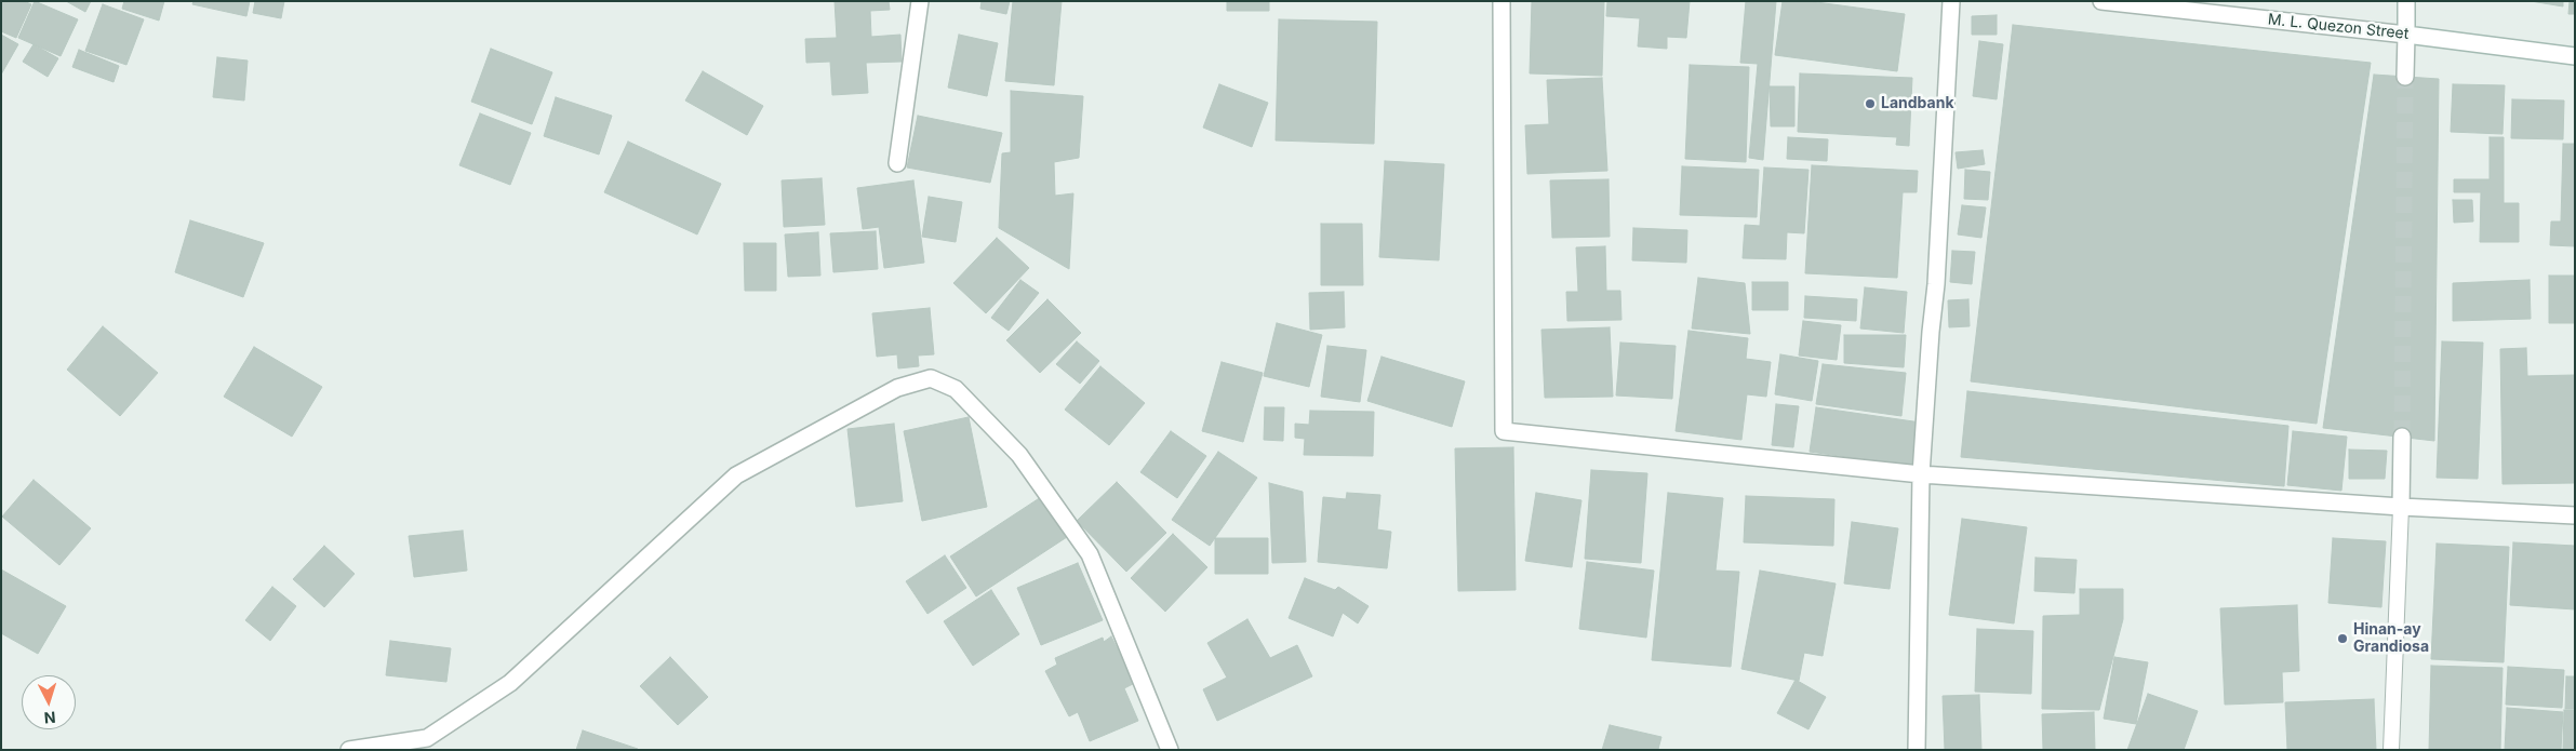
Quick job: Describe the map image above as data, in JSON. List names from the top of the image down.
{
  "streets": {
    "street": ["M. L. Quezon Street"]
  },
  "places": ["Landbank", "Hinan-ay Grandiosa"],
  "north": "bottom"
}
